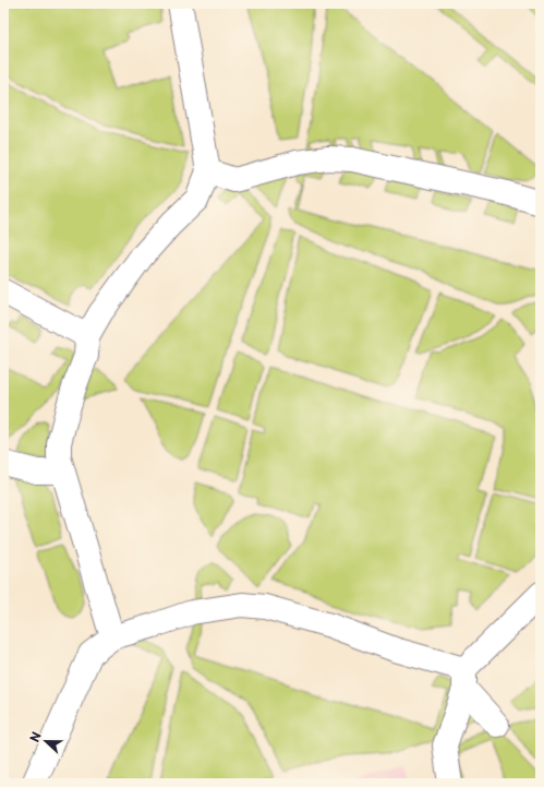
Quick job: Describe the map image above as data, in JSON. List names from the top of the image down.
{
  "north": "left"
}
